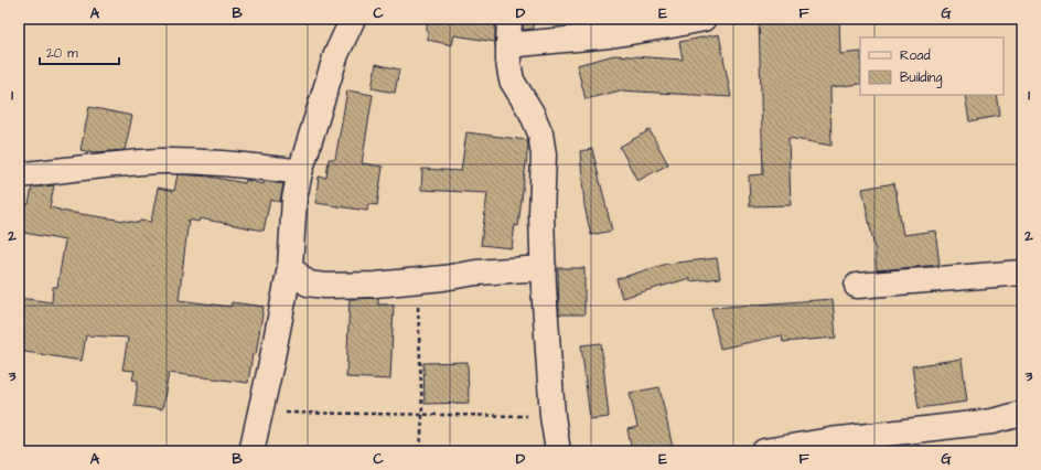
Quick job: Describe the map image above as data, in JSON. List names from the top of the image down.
{
  "legend": ["Road", "Building"],
  "scale_bar": "20 m",
  "grid": {
    "columns": [
      "A",
      "B",
      "C",
      "D",
      "E",
      "F",
      "G"
    ],
    "rows": ["1", "2", "3"]
  }
}
